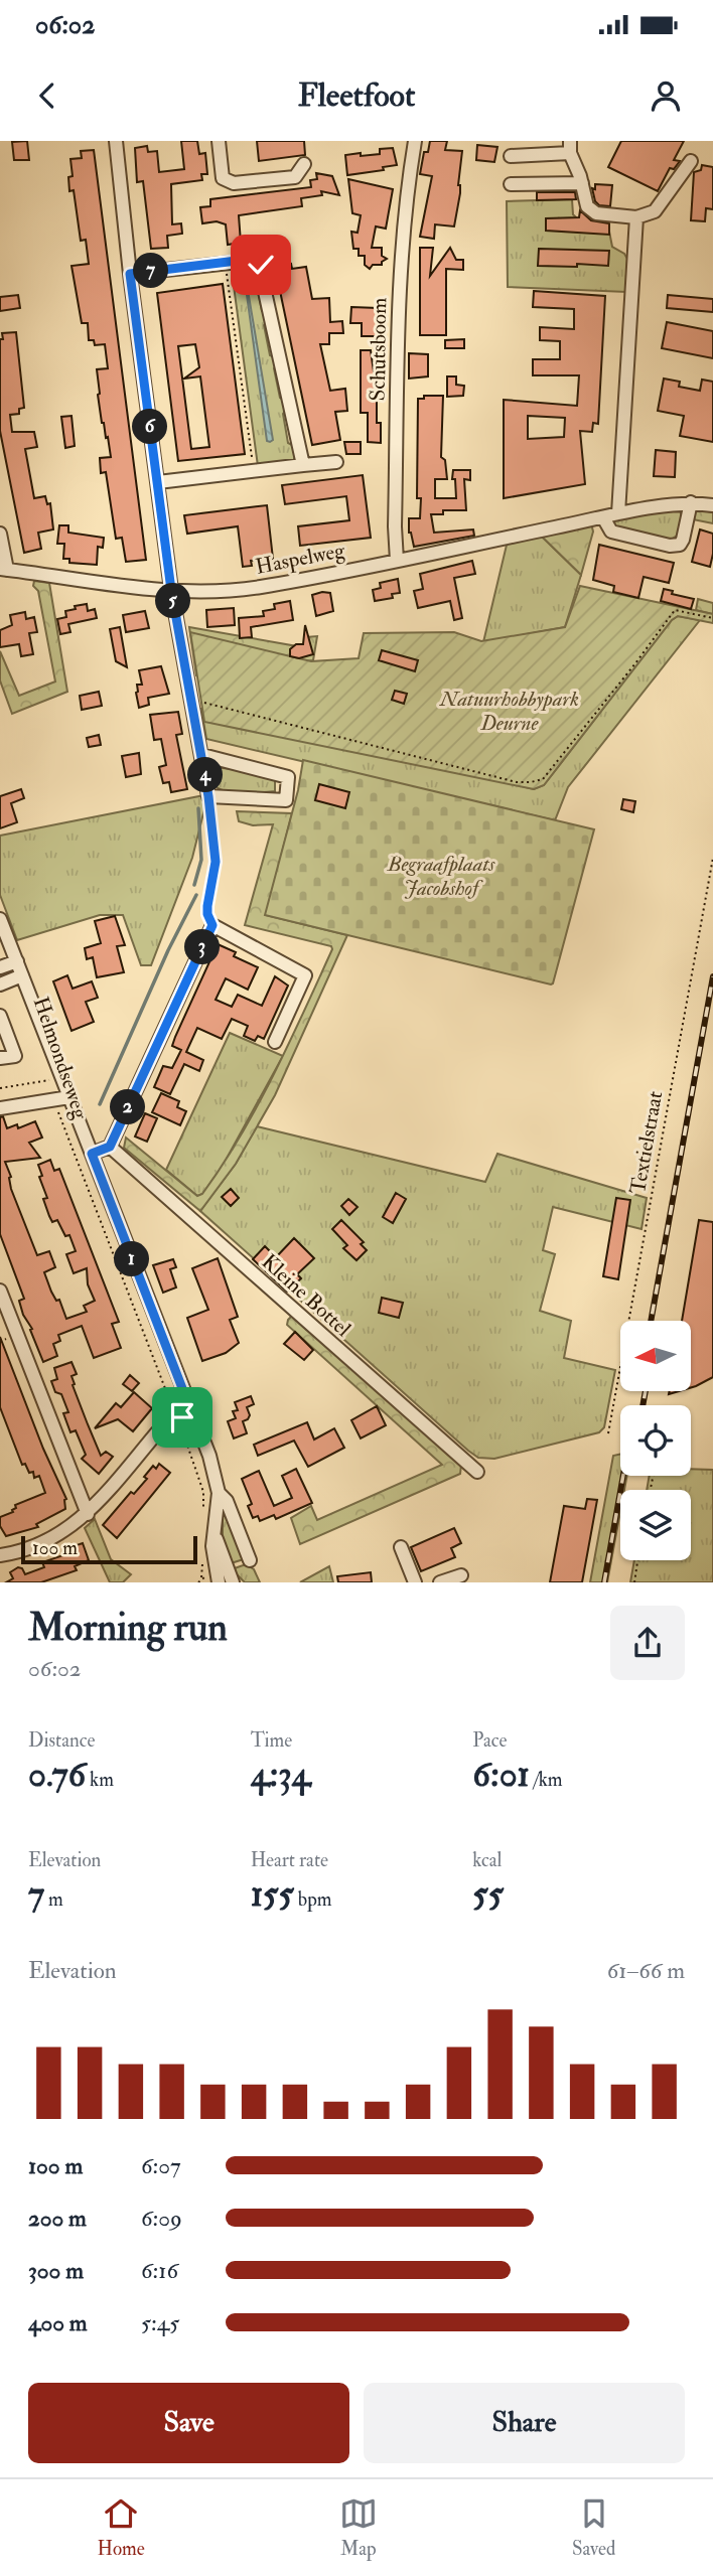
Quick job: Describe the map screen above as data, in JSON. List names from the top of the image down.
{
  "streets": {
    "street": [
      "Schutsboom",
      "Haspelweg",
      "Helmondseweg",
      "Kleine Bottel"
    ],
    "path": ["Textielstraat"]
  },
  "crossings": [
    ["Schutsboom", "Haspelweg"]
  ],
  "parks": ["Natuurhobbypark Deurne", "Begraafplaats Jacobshof"],
  "scale_bar": "100 m",
  "north": "left",
  "page": {
    "status": "06:02",
    "header": "Fleetfoot",
    "pins": [
      "7",
      "6",
      "5",
      "4",
      "3",
      "2",
      "1"
    ],
    "scale": "100 m",
    "heading": ["Morning run", "06:02"],
    "stats": [
      ["Distance", "0.76 km"],
      ["Time", "4:34"],
      ["Pace", "6:01 /km"],
      ["Elevation", "7 m"],
      ["Heart rate", "155 bpm"],
      ["kcal", "55"]
    ],
    "chart": ["Elevation", "61–66 m"],
    "list": [
      {
        "name": "100 m",
        "note": "6:07"
      },
      {
        "name": "200 m",
        "note": "6:09"
      },
      {
        "name": "300 m",
        "note": "6:16"
      },
      {
        "name": "400 m",
        "note": "5:45"
      }
    ],
    "buttons": ["Save", "Share"],
    "tabs": ["Home", "Map", "Saved"]
  }
}
